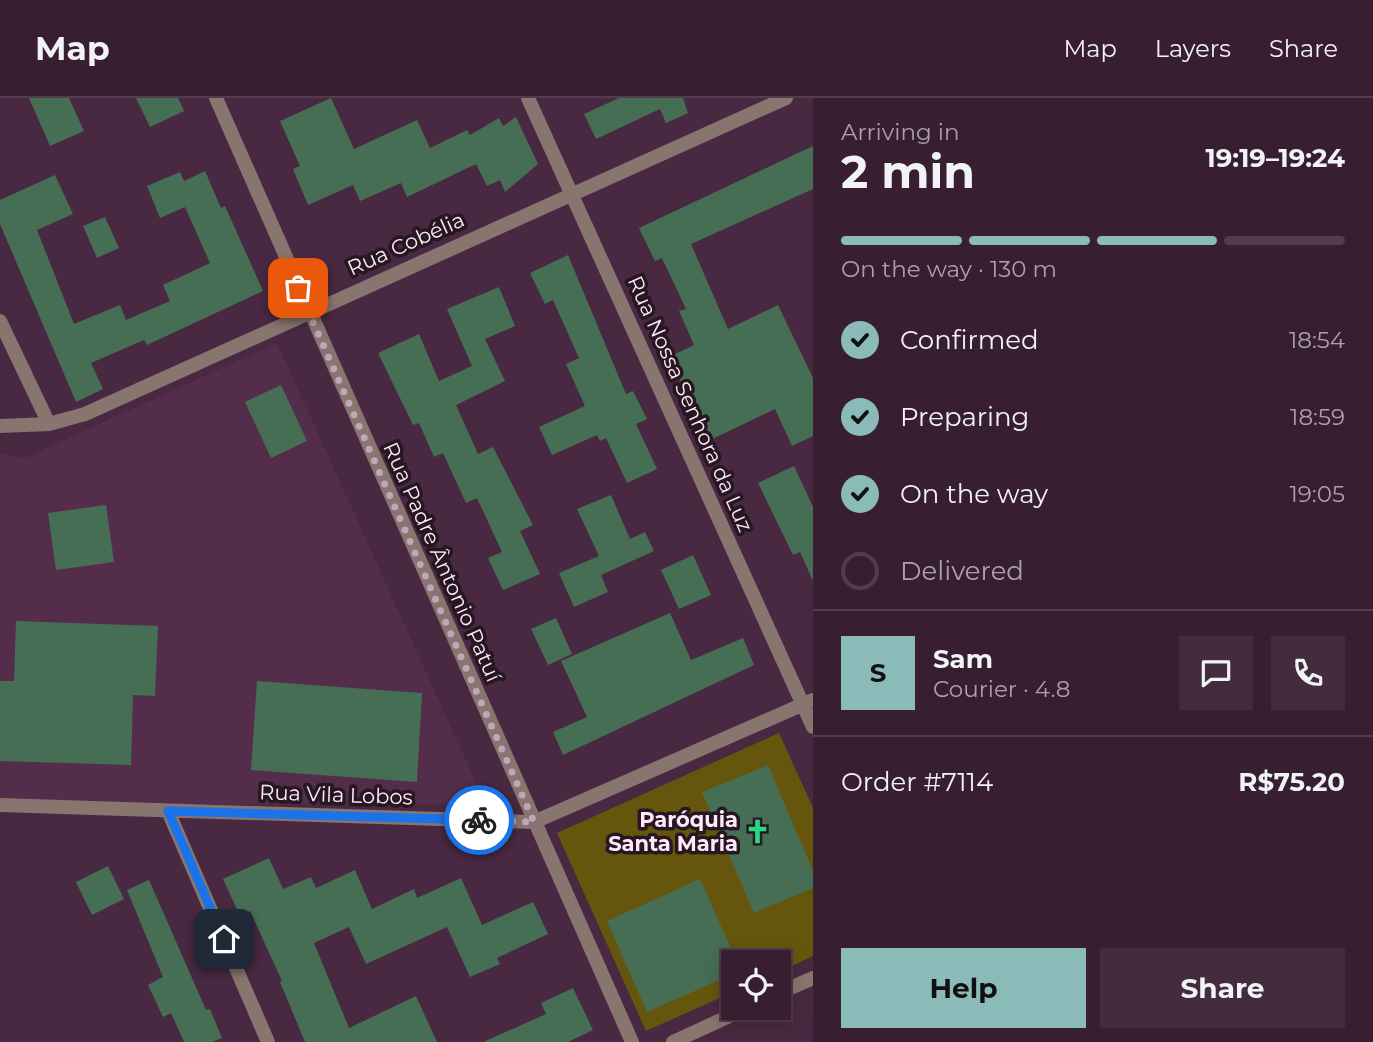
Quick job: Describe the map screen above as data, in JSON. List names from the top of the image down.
{
  "streets": {
    "street": [
      "Rua Cobélia",
      "Rua Nossa Senhora da Luz",
      "Rua Padre Ântonio Patuí",
      "Rua Vila Lobos"
    ]
  },
  "crossings": [
    ["Rua Cobélia", "Rua Nossa Senhora da Luz"],
    ["Rua Cobélia", "Rua Padre Ântonio Patuí"],
    ["Rua Nossa Senhora da Luz", "Rua Vila Lobos"],
    ["Rua Padre Ântonio Patuí", "Rua Vila Lobos"]
  ],
  "places": {
    "church": ["Paróquia Santa Maria"]
  },
  "page": {
    "header": "Map",
    "nav": ["Map", "Layers", "Share"],
    "heading": ["2 min", "Arriving in", "19:19–19:24"],
    "panel": [
      "Sam",
      "Courier · 4.8",
      "Order #7114",
      "R$75.20"
    ],
    "bar": "On the way · 130 m",
    "list": [
      ["Confirmed", "18:54"],
      ["Preparing", "18:59"],
      ["On the way", "19:05"],
      "Delivered"
    ],
    "round": "S",
    "buttons": ["Help", "Share"]
  }
}
